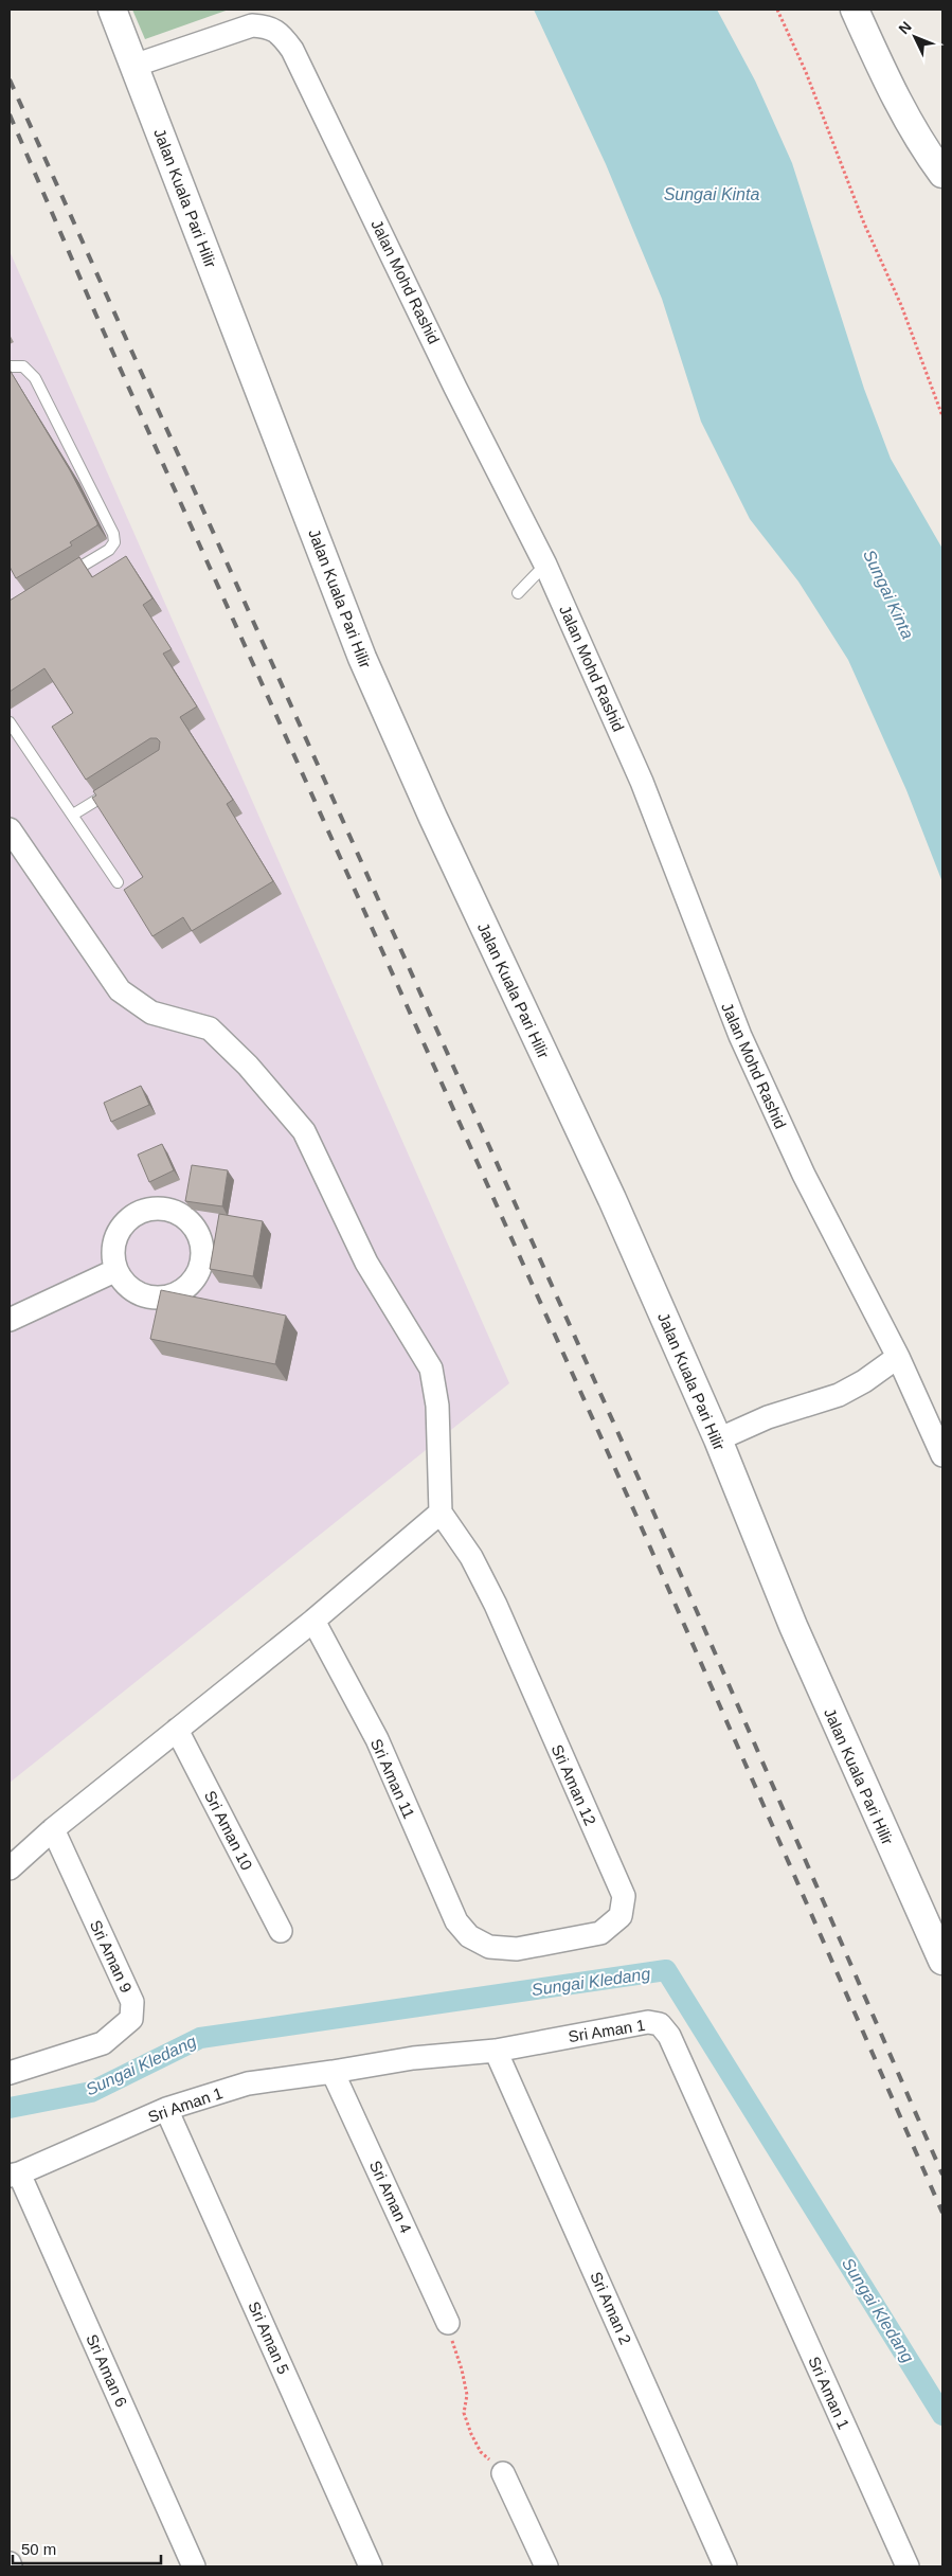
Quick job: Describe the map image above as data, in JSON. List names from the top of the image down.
{
  "streets": {
    "street": [
      "Jalan Kuala Pari Hilir",
      "Jalan Mohd Rashid",
      "Sri Aman 11",
      "Sri Aman 12",
      "Sri Aman 10",
      "Sri Aman 9",
      "Sri Aman 1",
      "Sri Aman 4",
      "Sri Aman 2",
      "Sri Aman 5",
      "Sri Aman 6"
    ]
  },
  "crossings": [
    ["Jalan Kuala Pari Hilir", "Jalan Mohd Rashid"],
    ["Sri Aman 11", "Sri Aman 12"],
    ["Sri Aman 1", "Sri Aman 4"],
    ["Sri Aman 1", "Sri Aman 2"],
    ["Sri Aman 1", "Sri Aman 5"],
    ["Sri Aman 1", "Sri Aman 6"]
  ],
  "water": ["Sungai Kinta", "Sungai Kledang"],
  "scale_bar": "50 m",
  "north": "top left"
}
